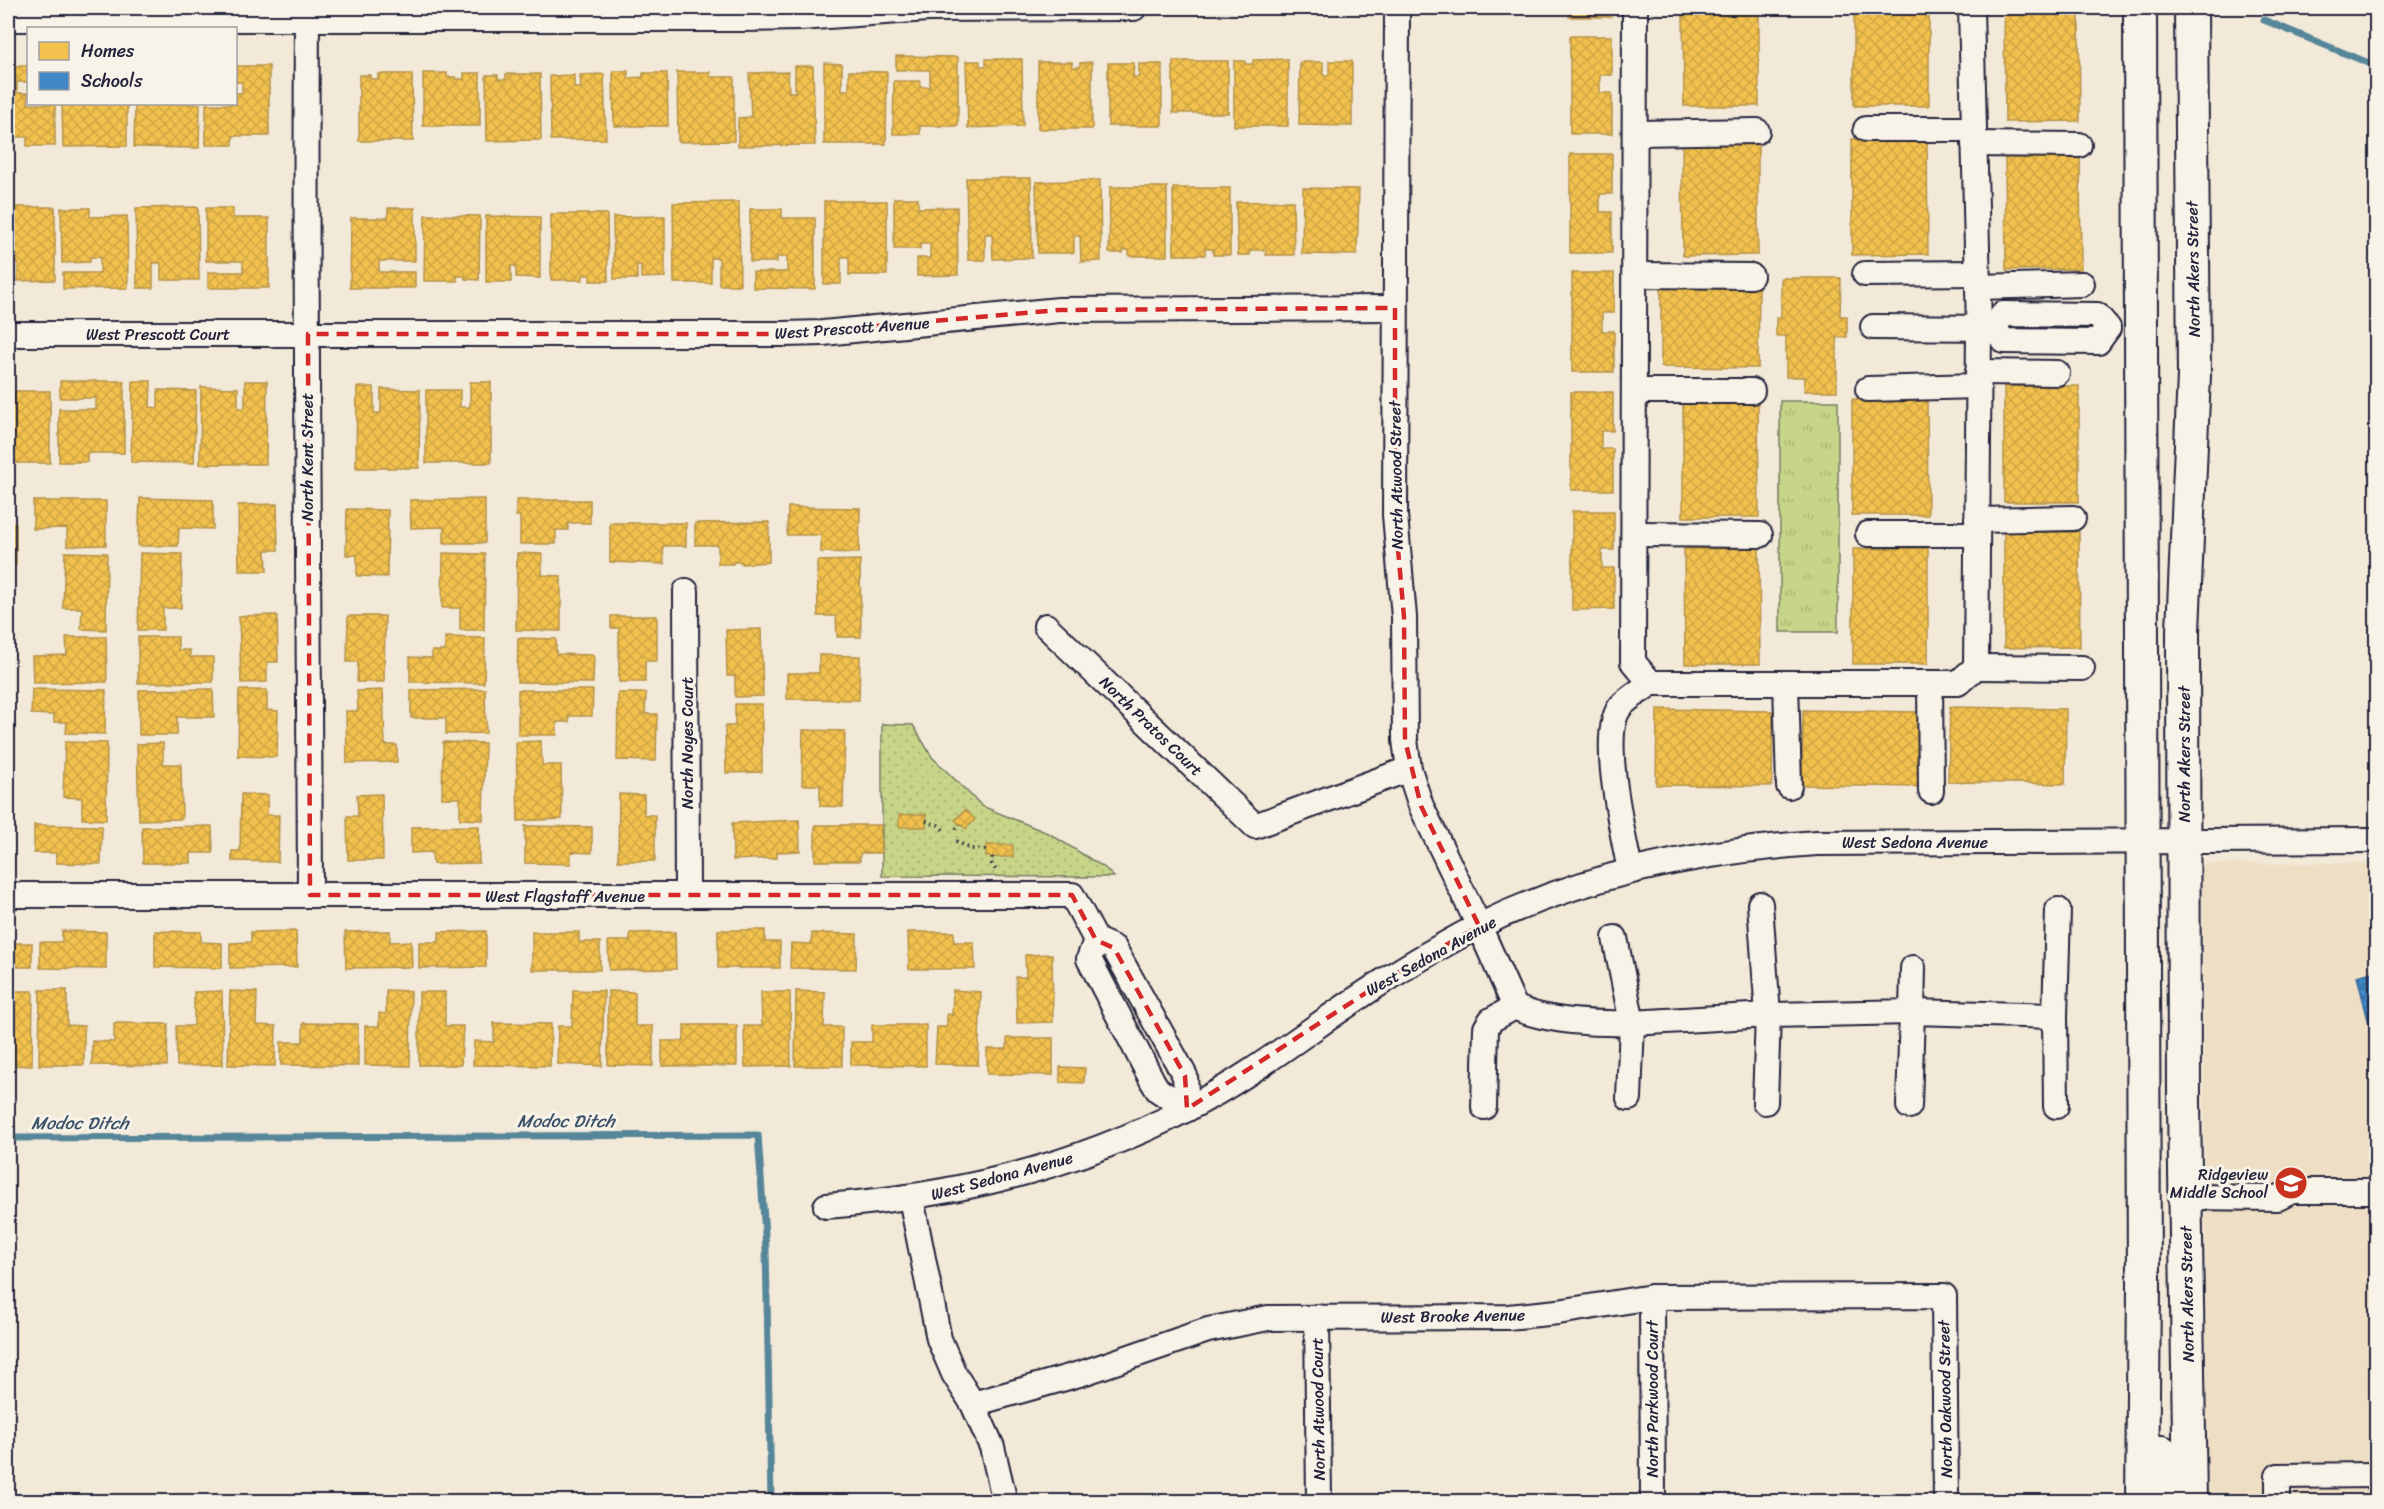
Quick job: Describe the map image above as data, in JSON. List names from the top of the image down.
{
  "streets": {
    "main road": ["North Akers Street"],
    "street": [
      "West Prescott Avenue",
      "West Prescott Court",
      "North Kent Street",
      "North Atwood Street",
      "North Pratos Court",
      "North Noyes Court",
      "West Sedona Avenue",
      "West Flagstaff Avenue",
      "West Brooke Avenue",
      "North Parkwood Court",
      "North Oakwood Street",
      "North Atwood Court"
    ]
  },
  "crossings": [
    ["North Akers Street", "West Sedona Avenue"],
    ["West Prescott Avenue", "West Prescott Court"],
    ["West Prescott Avenue", "North Kent Street"],
    ["West Prescott Avenue", "North Atwood Street"],
    ["West Prescott Court", "North Kent Street"],
    ["North Kent Street", "West Flagstaff Avenue"],
    ["North Atwood Street", "North Pratos Court"],
    ["North Atwood Street", "West Sedona Avenue"],
    ["North Noyes Court", "West Flagstaff Avenue"],
    ["West Sedona Avenue", "West Flagstaff Avenue"],
    ["West Brooke Avenue", "North Parkwood Court"],
    ["West Brooke Avenue", "North Oakwood Street"],
    ["West Brooke Avenue", "North Atwood Court"]
  ],
  "water": ["Modoc Ditch"],
  "places": {
    "school or university": ["Ridgeview Middle School"]
  },
  "legend": ["Homes", "Schools"]
}
